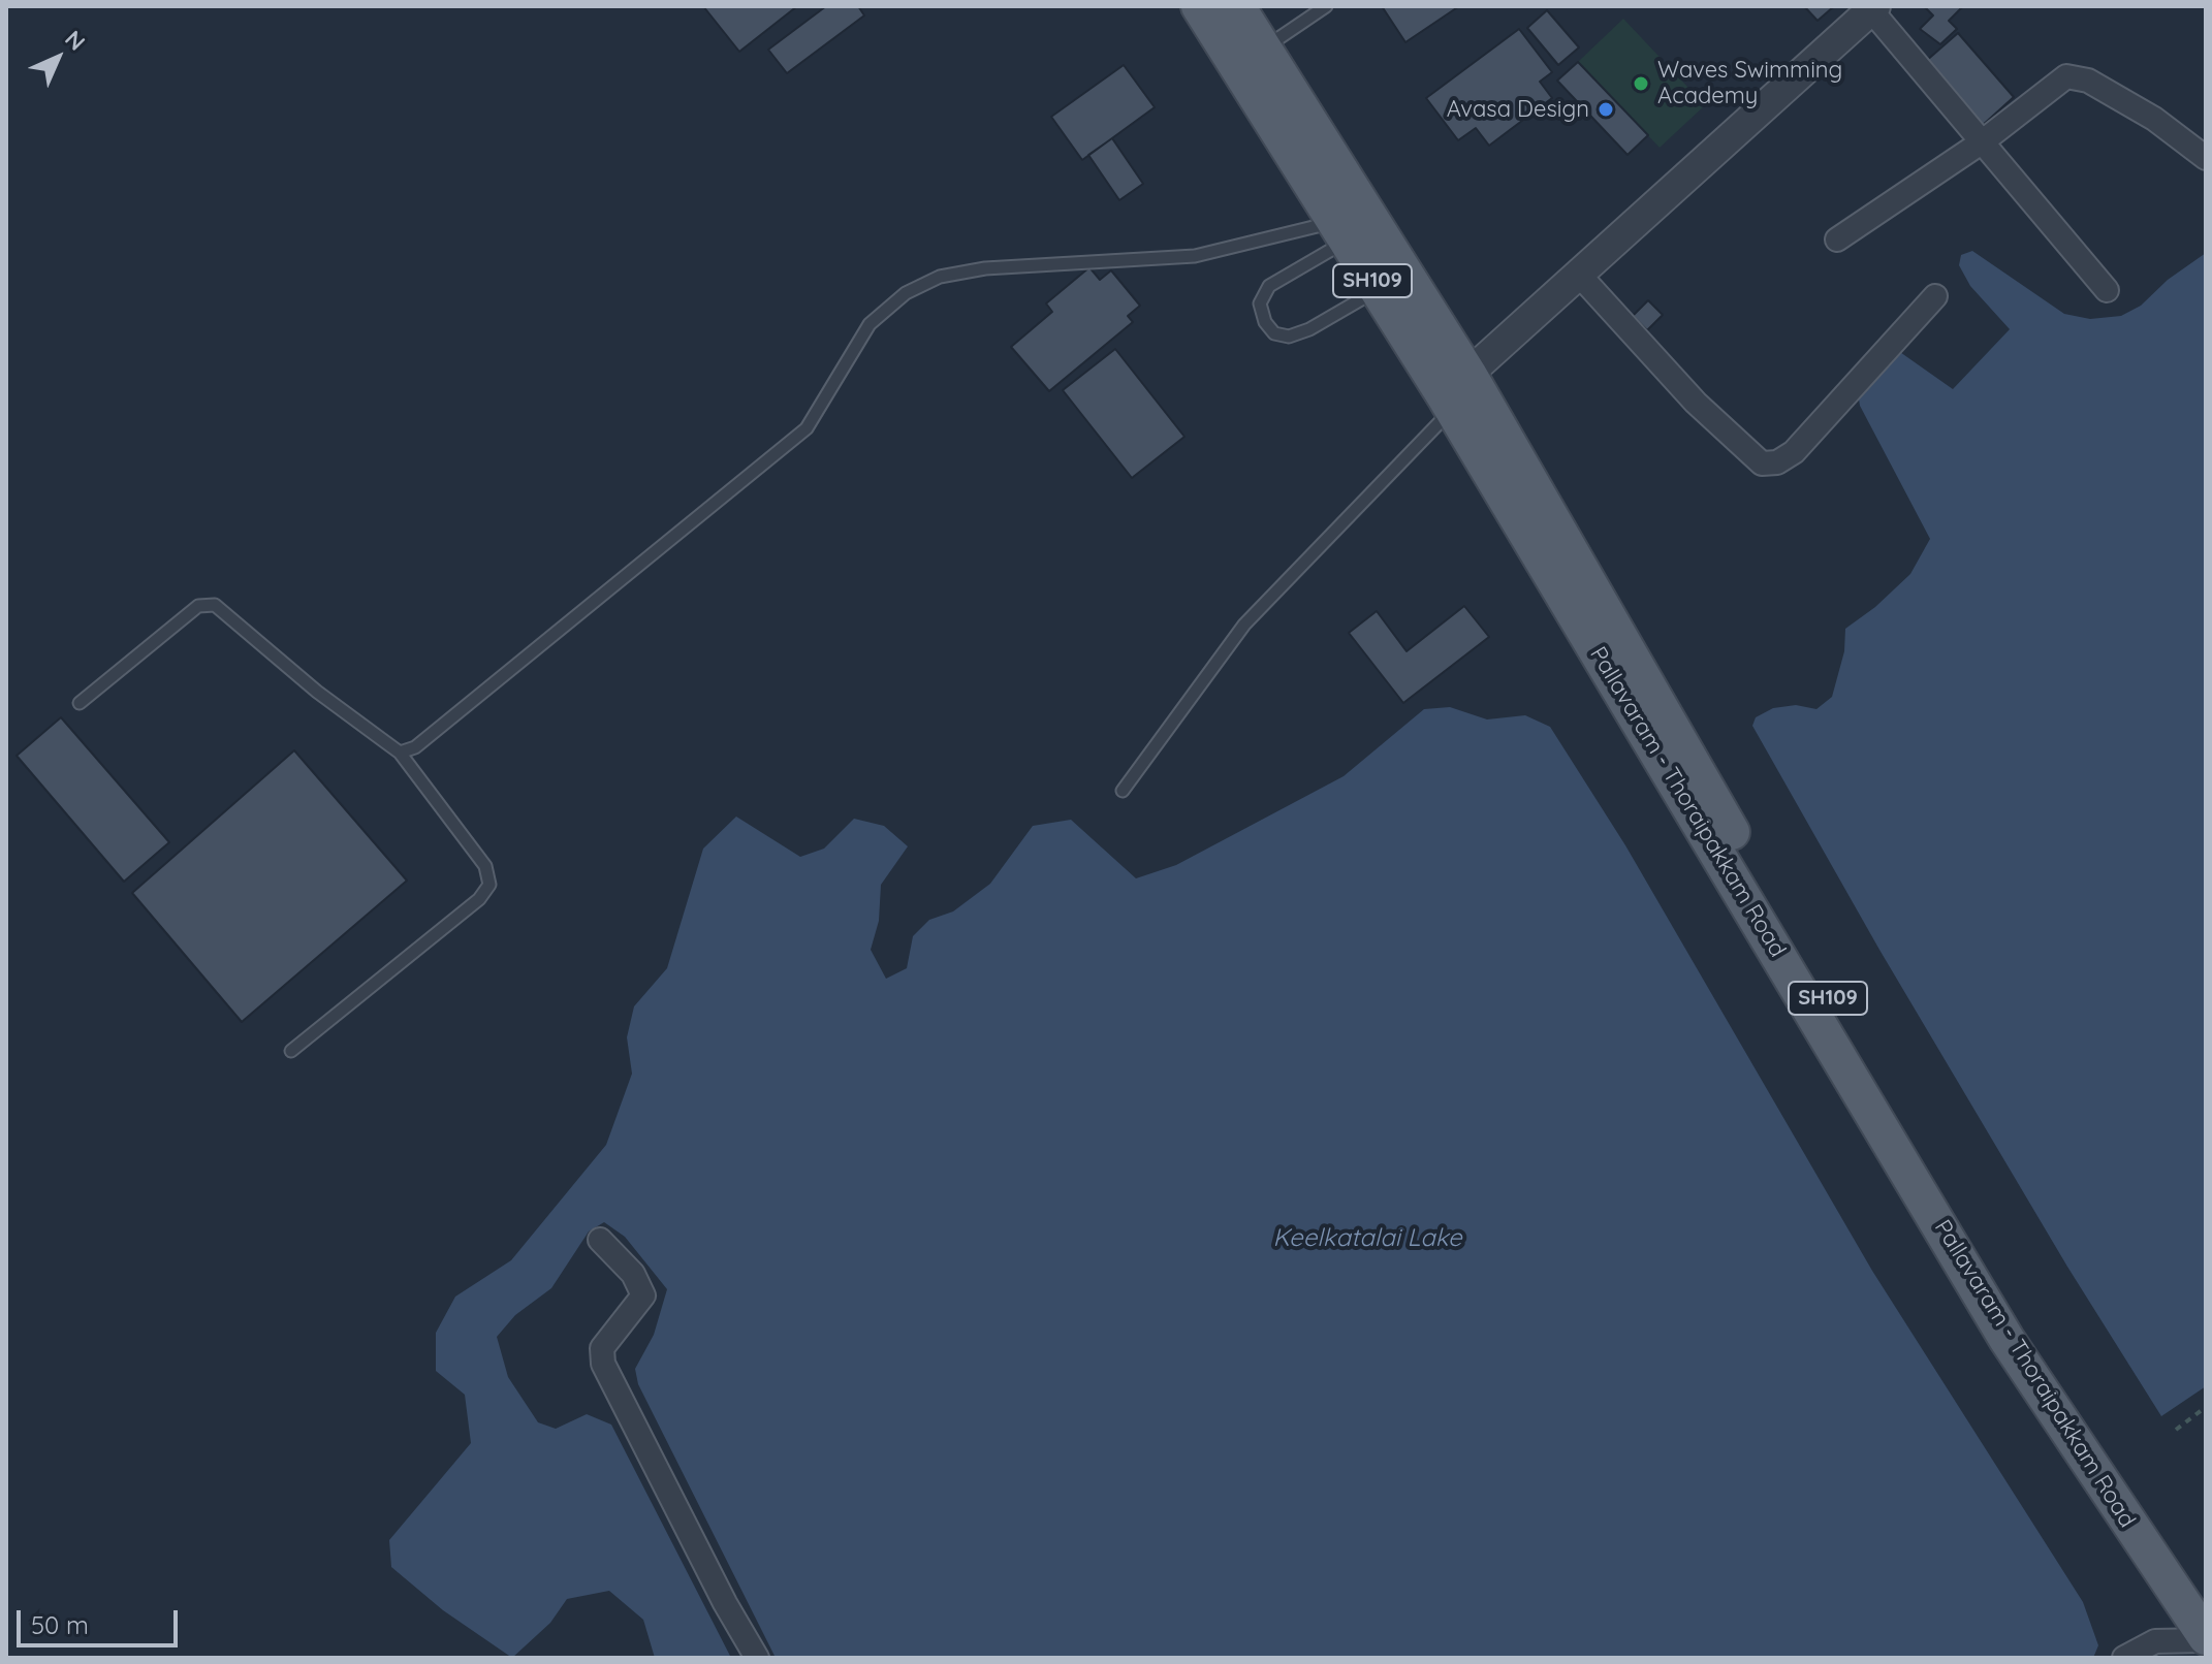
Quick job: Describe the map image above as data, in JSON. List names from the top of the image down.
{
  "streets": {
    "main road": ["SH109", "Pallavaram - Thoraipakkam Road"]
  },
  "water": ["Keelkatalai Lake"],
  "places": ["Waves Swimming Academy", "Avasa Design"],
  "scale_bar": "50 m",
  "north": "top right"
}
